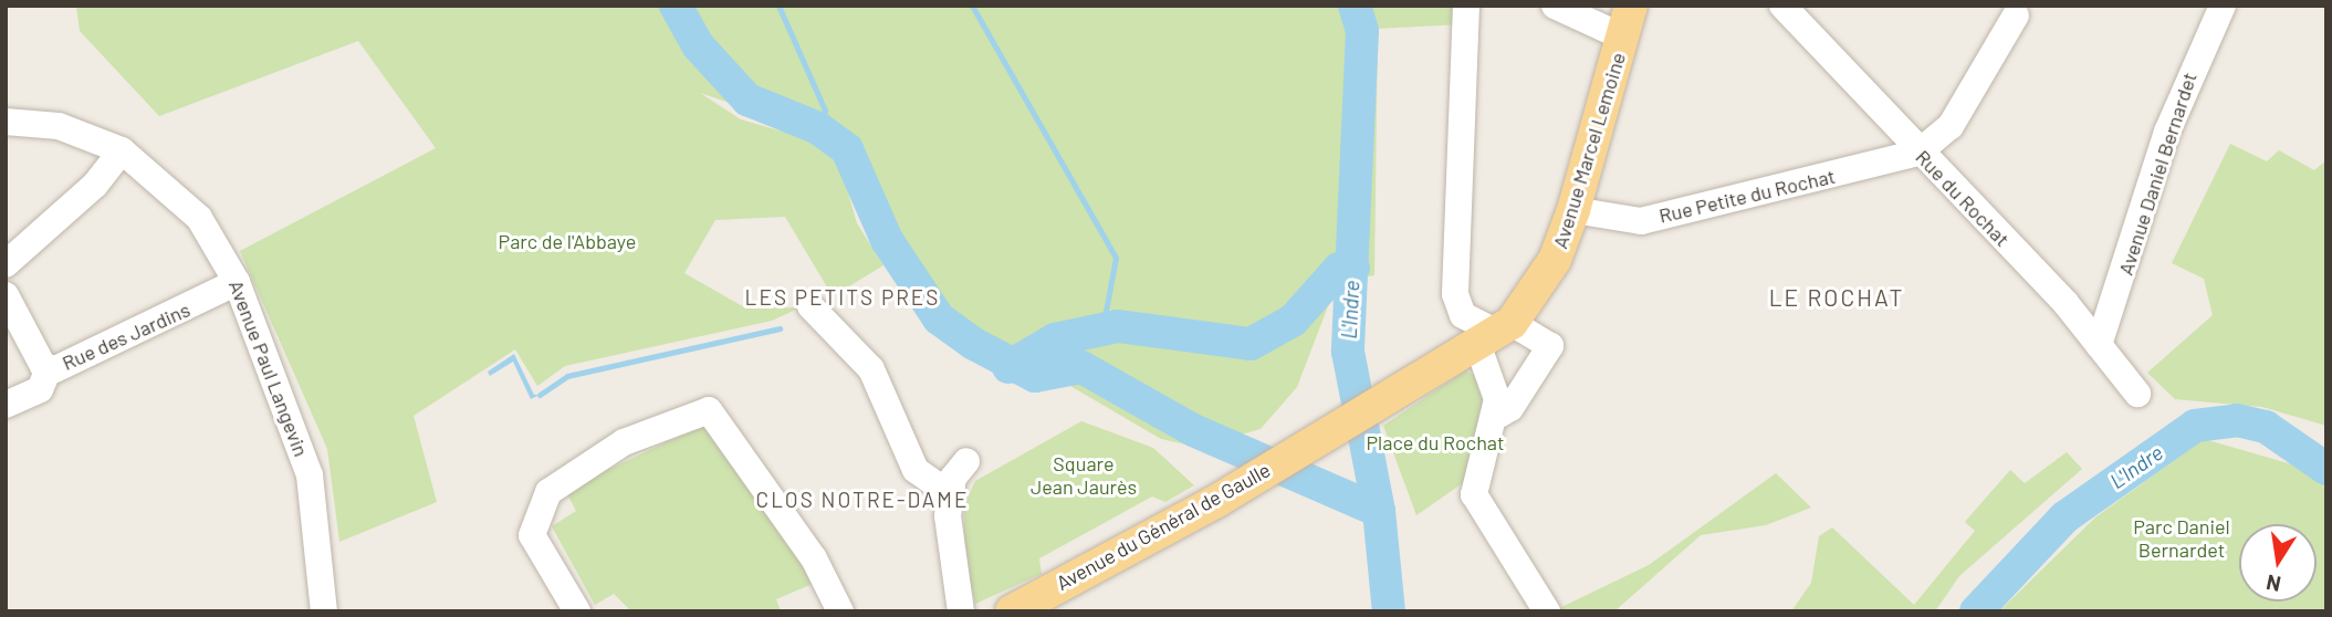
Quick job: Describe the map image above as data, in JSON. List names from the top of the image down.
{
  "streets": {
    "main road": ["Avenue Marcel Lemoine", "Avenue du Général de Gaulle"],
    "street": [
      "Avenue Daniel Bernardet",
      "Rue Petite du Rochat",
      "Rue du Rochat",
      "Rue des Jardins",
      "Avenue Paul Langevin"
    ]
  },
  "crossings": [
    ["Avenue Marcel Lemoine", "Rue Petite du Rochat"],
    ["Avenue Marcel Lemoine", "Avenue du Général de Gaulle"],
    ["Avenue Daniel Bernardet", "Rue du Rochat"],
    ["Rue Petite du Rochat", "Rue du Rochat"],
    ["Rue des Jardins", "Avenue Paul Langevin"]
  ],
  "districts": ["LES PETITS PRES", "LE ROCHAT", "CLOS NOTRE-DAME"],
  "water": ["L'Indre"],
  "parks": [
    "Parc de l'Abbaye",
    "Place du Rochat",
    "Square Jean Jaurès",
    "Parc Daniel Bernardet"
  ],
  "north": "bottom"
}
